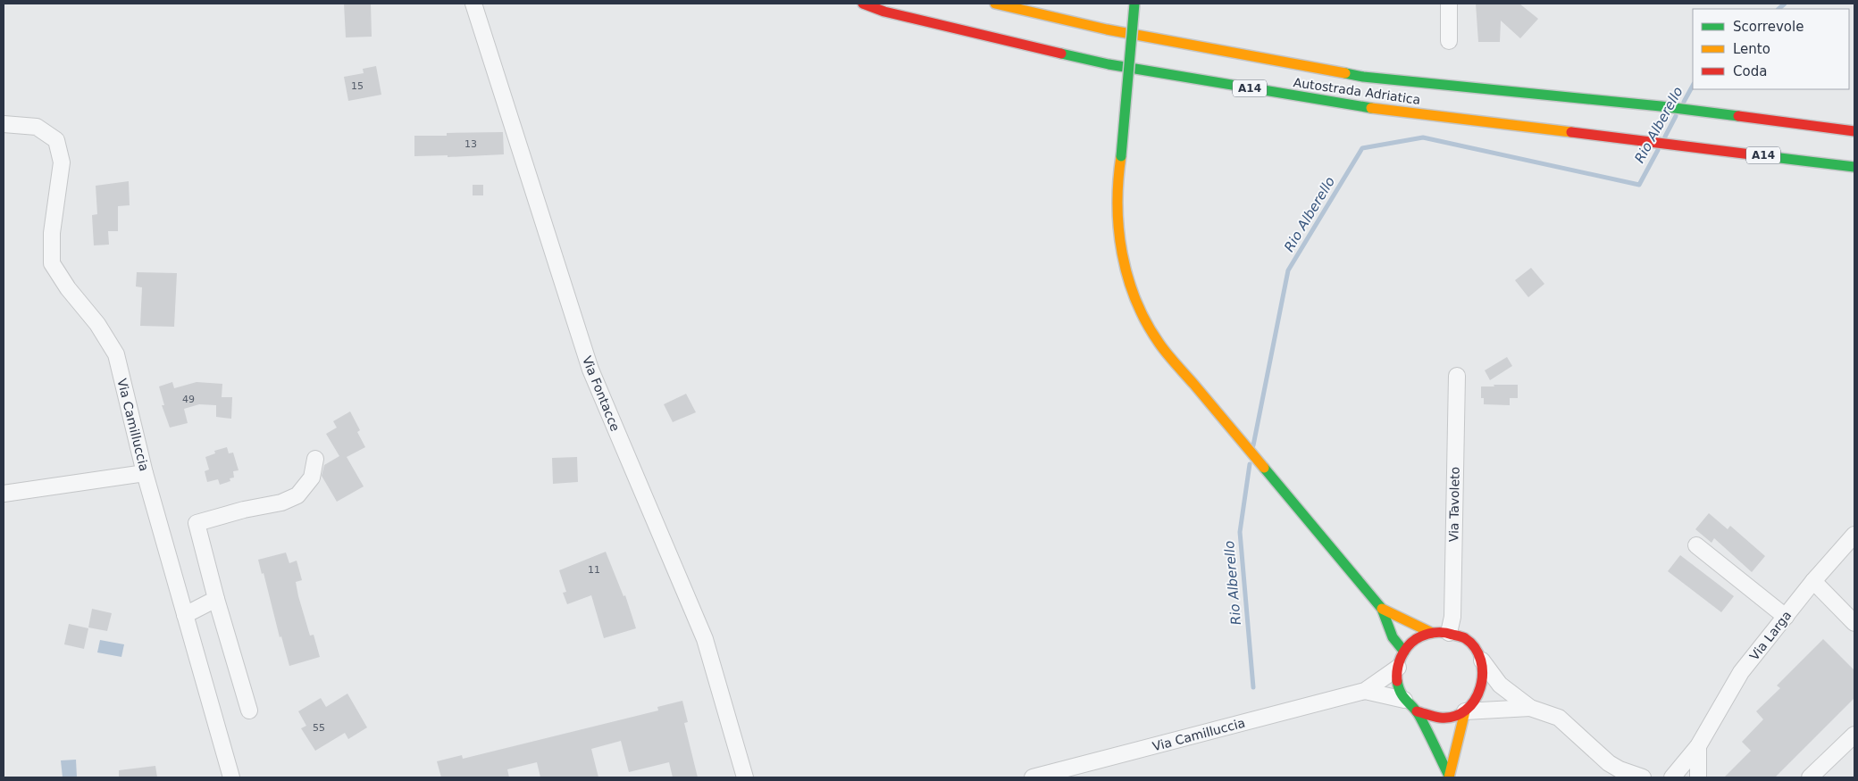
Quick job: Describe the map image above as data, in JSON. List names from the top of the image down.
{
  "streets": {
    "main road": ["A14", "Autostrada Adriatica"],
    "street": [
      "Via Fontacce",
      "Via Camilluccia",
      "Via Tavoleto",
      "Via Larga"
    ]
  },
  "crossings": [
    ["Via Camilluccia", "Via Tavoleto"]
  ],
  "water": ["Rio Alberello"],
  "house_numbers": [
    "15",
    "13",
    "49",
    "11",
    "55"
  ],
  "legend": ["Scorrevole", "Lento", "Coda"]
}
